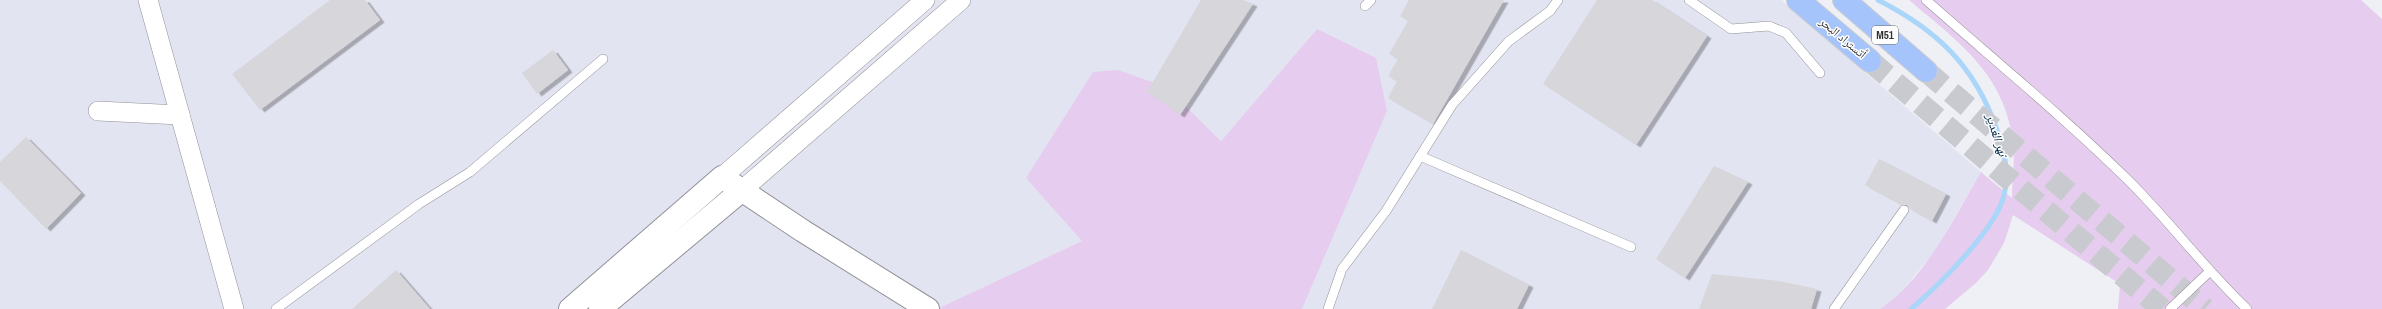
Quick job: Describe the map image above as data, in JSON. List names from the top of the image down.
{
  "streets": {
    "highway": ["M51", "أتستراد البحر"]
  },
  "water": ["نهر الغدير"]
}
